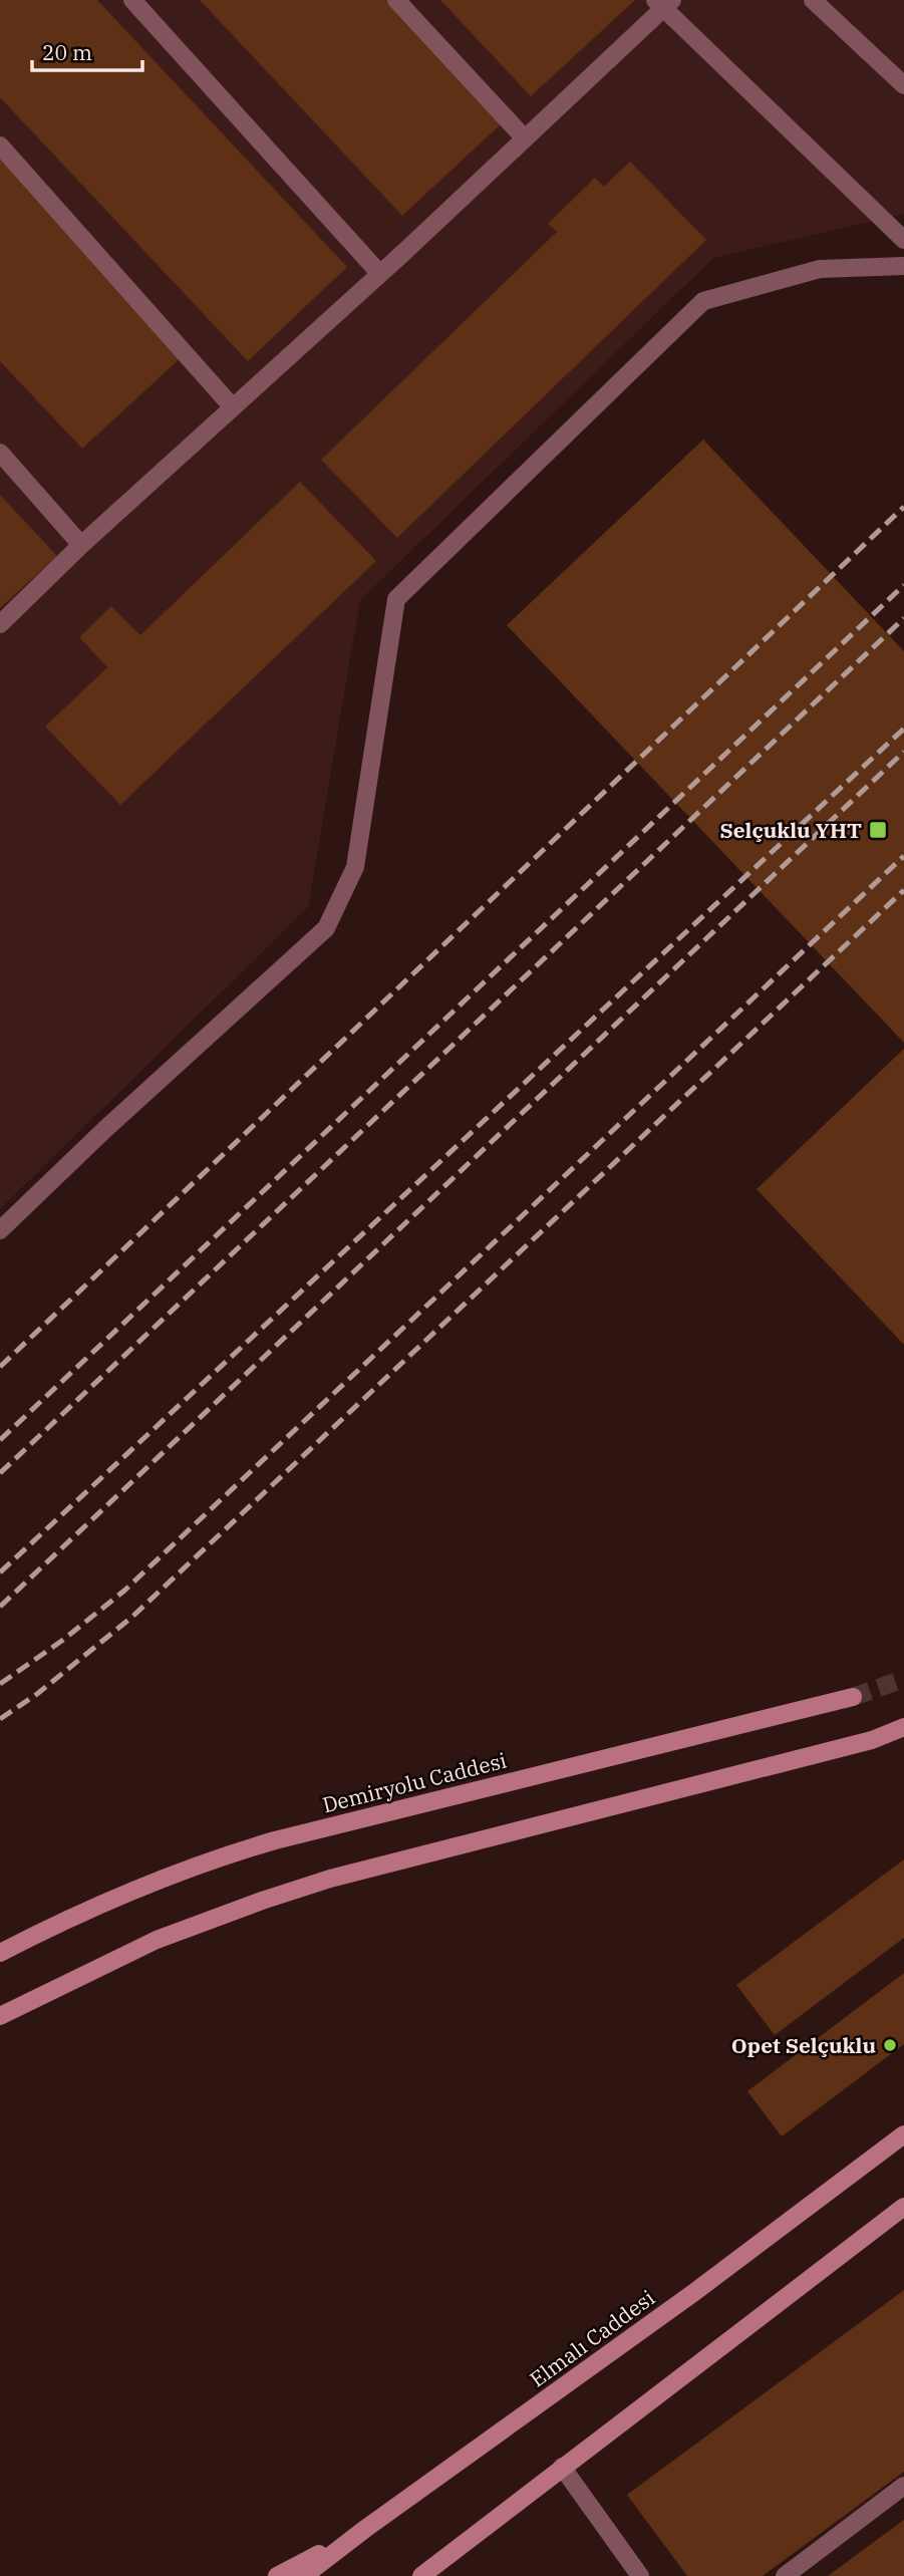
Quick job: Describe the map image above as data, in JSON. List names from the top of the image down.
{
  "streets": {
    "main road": ["Demiryolu Caddesi", "Elmalı Caddesi"]
  },
  "places": {
    "transit": ["Selçuklu YHT"],
    "other": ["Opet Selçuklu"]
  },
  "scale_bar": "20 m"
}
